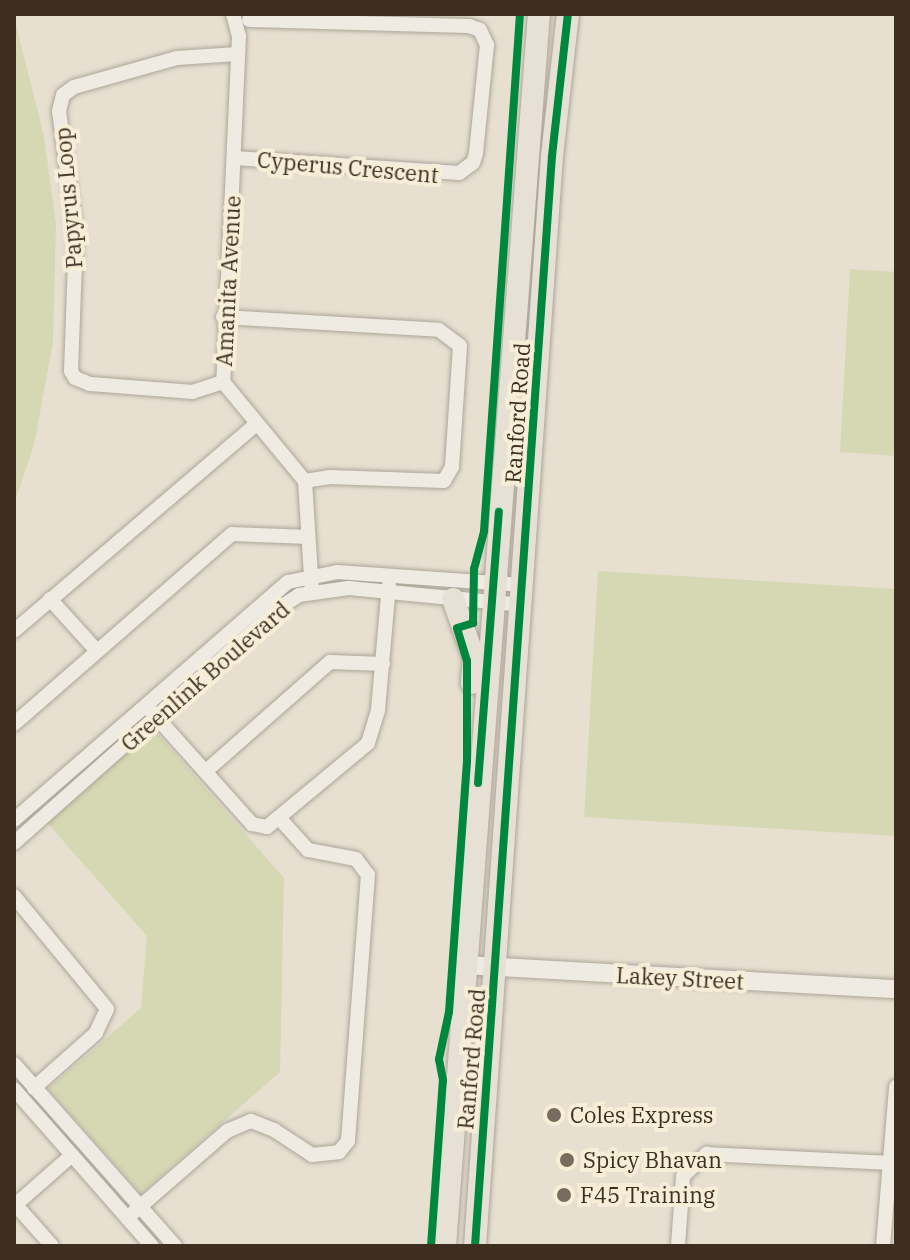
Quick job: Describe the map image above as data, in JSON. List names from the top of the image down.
{
  "streets": {
    "main road": ["Ranford Road"],
    "street": [
      "Cyperus Crescent",
      "Papyrus Loop",
      "Amanita Avenue",
      "Greenlink Boulevard",
      "Lakey Street"
    ]
  },
  "crossings": [
    ["Cyperus Crescent", "Amanita Avenue"],
    ["Papyrus Loop", "Amanita Avenue"],
    ["Ranford Road", "Greenlink Boulevard"],
    ["Ranford Road", "Lakey Street"]
  ],
  "places": ["Coles Express", "Spicy Bhavan", "F45 Training"]
}
